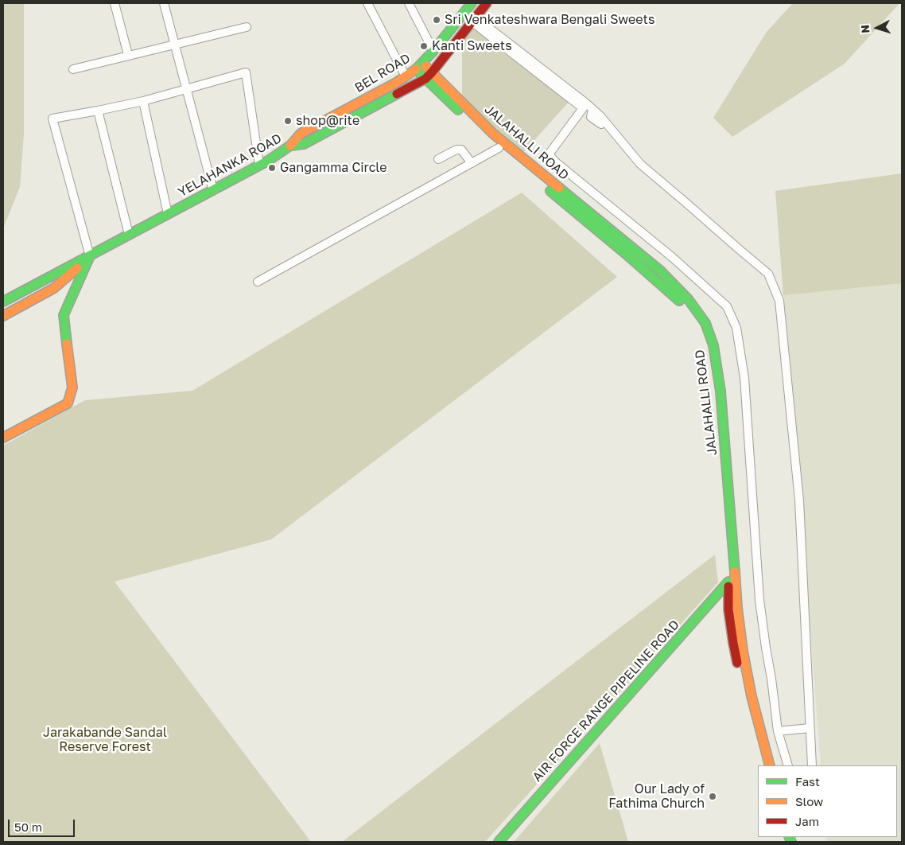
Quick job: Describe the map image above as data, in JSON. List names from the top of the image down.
{
  "streets": {
    "main road": [
      "BEL ROAD",
      "JALAHALLI ROAD",
      "YELAHANKA ROAD",
      "AIR FORCE RANGE PIPELINE ROAD"
    ]
  },
  "crossings": [
    ["BEL ROAD", "JALAHALLI ROAD"],
    ["BEL ROAD", "YELAHANKA ROAD"],
    ["JALAHALLI ROAD", "YELAHANKA ROAD"],
    ["JALAHALLI ROAD", "AIR FORCE RANGE PIPELINE ROAD"]
  ],
  "parks": ["Jarakabande Sandal Reserve Forest"],
  "places": [
    "Sri Venkateshwara Bengali Sweets",
    "Kanti Sweets",
    "shop@rite",
    "Gangamma Circle",
    "Our Lady of Fathima Church"
  ],
  "legend": ["Fast", "Slow", "Jam"],
  "scale_bar": "50 m",
  "north": "left"
}
